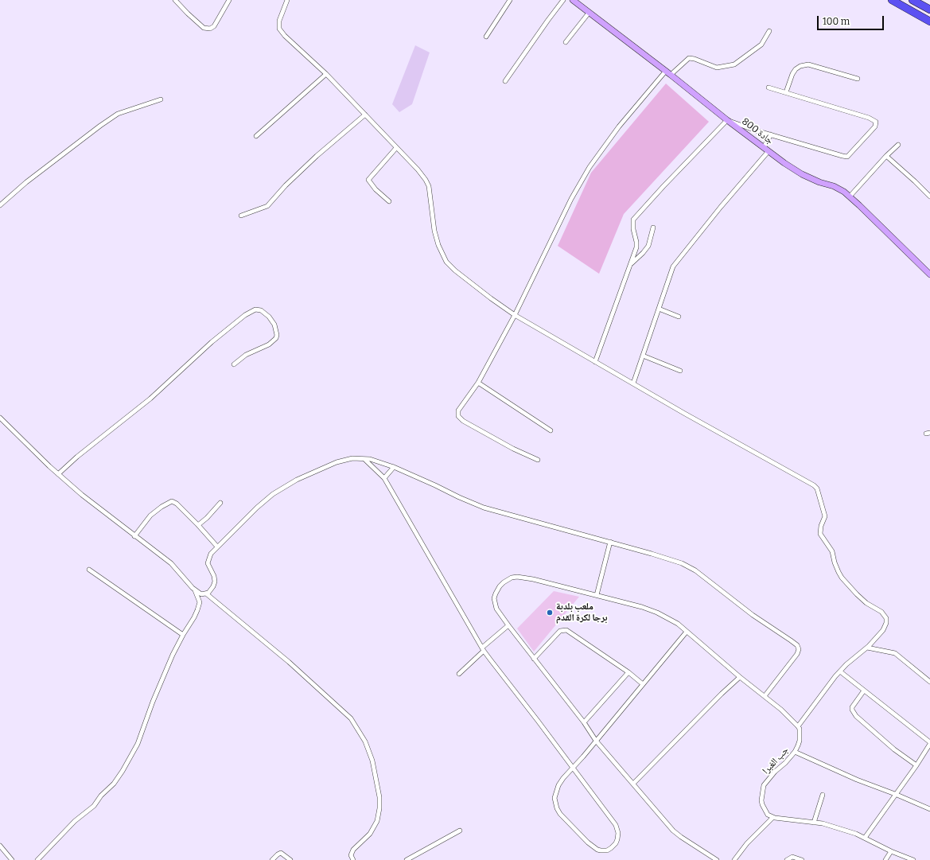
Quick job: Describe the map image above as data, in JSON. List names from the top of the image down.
{
  "streets": {
    "main road": ["جادة 800"],
    "street": ["جب الغبرا"]
  },
  "places": ["ملعب بلدبة برجا لكرة القدم"],
  "scale_bar": "100 m"
}
